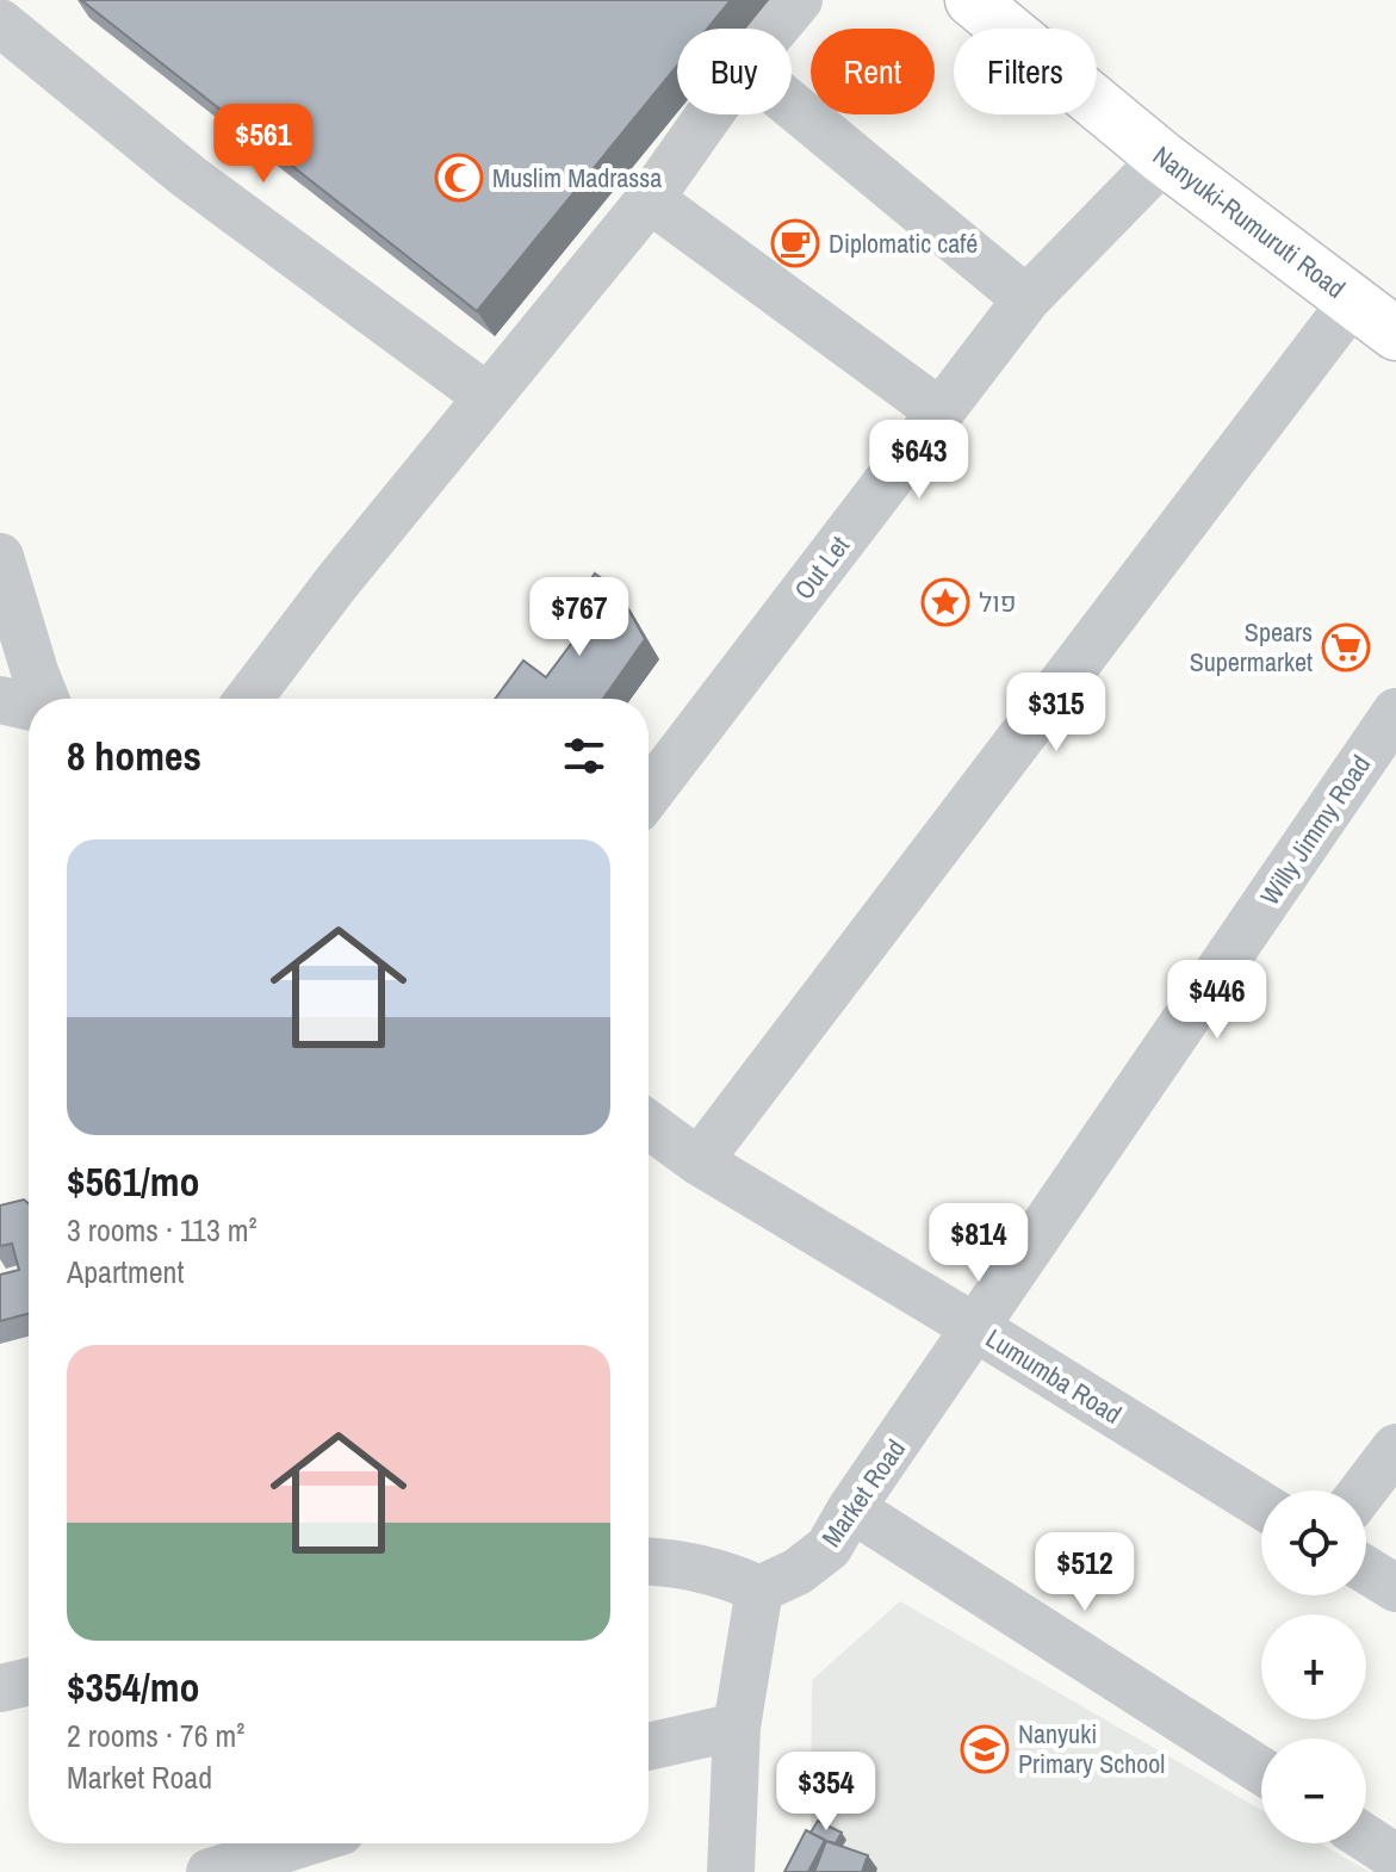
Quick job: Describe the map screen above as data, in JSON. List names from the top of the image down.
{
  "streets": {
    "main road": ["Nanyuki-Rumuruti Road"],
    "street": [
      "Out Let",
      "Willy Jimmy Road",
      "Lumumba Road",
      "Market Road"
    ]
  },
  "crossings": [
    ["Nanyuki-Rumuruti Road", "Out Let"],
    ["Willy Jimmy Road", "Lumumba Road"],
    ["Willy Jimmy Road", "Market Road"],
    ["Lumumba Road", "Market Road"]
  ],
  "places": {
    "mosque": ["Muslim Madrassa"],
    "cafe": ["Diplomatic café"],
    "place": ["פול"],
    "supermarket": ["Spears Supermarket"],
    "school or university": ["Nanyuki Primary School"]
  },
  "page": {
    "chip": ["Buy", "Rent", "Filters"],
    "price": [
      "$561",
      "$643",
      "$767",
      "$315",
      "$446",
      "$814",
      "$512",
      "$354"
    ],
    "heading": "8 homes",
    "list": [
      {
        "name": "$561/mo",
        "note": "3 rooms · 113 m² · Apartment"
      },
      {
        "name": "$354/mo",
        "note": "2 rooms · 76 m² · Market Road"
      }
    ],
    "map_buttons": ["+", "−"]
  }
}
